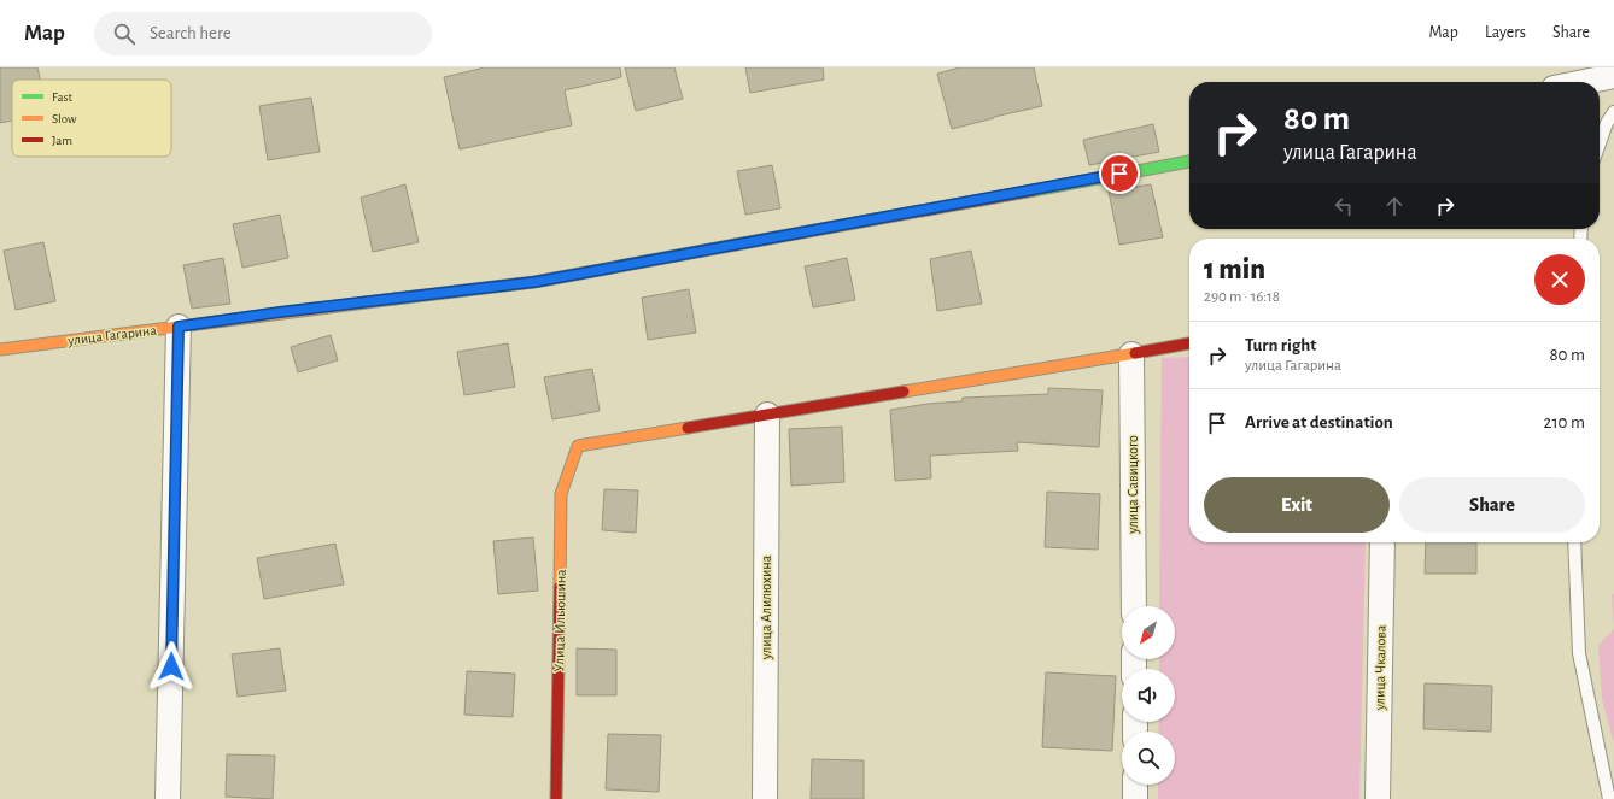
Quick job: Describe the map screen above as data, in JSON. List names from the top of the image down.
{
  "streets": {
    "street": [
      "улица Гагарина",
      "улица Савицкого",
      "улица Алилюхина",
      "Улица Ильюшина",
      "улица Чкалова"
    ]
  },
  "crossings": [
    ["улица Алилюхина", "Улица Ильюшина"]
  ],
  "legend": ["Fast", "Slow", "Jam"],
  "north": "bottom left",
  "page": {
    "header": "Map",
    "search": "Search here",
    "nav": ["Map", "Layers", "Share"],
    "turn": ["80 m", "улица Гагарина"],
    "heading": ["1 min", "290 m · 16:18"],
    "list": [
      {
        "name": "Turn right",
        "note": "улица Гагарина",
        "value": "80 m"
      },
      {
        "name": "Arrive at destination",
        "value": "210 m"
      }
    ],
    "buttons": ["Exit", "Share"]
  }
}
